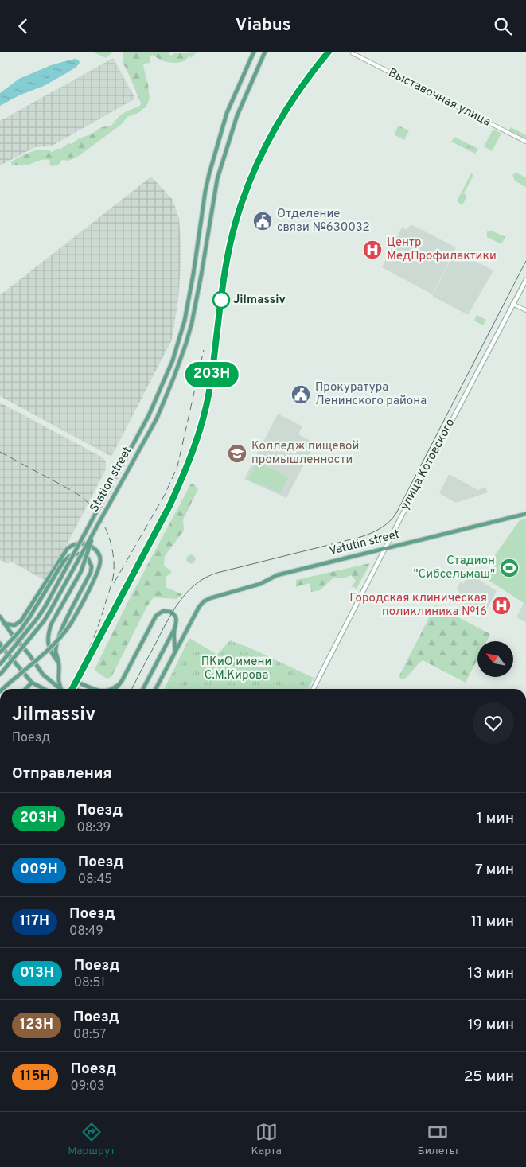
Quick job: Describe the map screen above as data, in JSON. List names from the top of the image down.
{
  "streets": {
    "main road": ["улица Котовского", "Station street", "Vatutin street"],
    "street": ["Выставочная улица"]
  },
  "crossings": [
    ["улица Котовского", "Vatutin street"]
  ],
  "parks": ["ПКиО имени С.М.Кирова"],
  "places": {
    "public building": ["Отделение связи №630032", "Прокуратура Ленинского района"],
    "hospital": ["Центр МедПрофилактики", "Городская клиническая поликлиника №16"],
    "other": ["Jilmassiv"],
    "school or university": ["Колледж пищевой промышленности"],
    "sports": ["Стадион \"Сибсельмаш\""]
  },
  "north": "top left",
  "page": {
    "header": "Viabus",
    "on_map": "203Н",
    "heading": [
      ["Jilmassiv", "Поезд"],
      "Отправления"
    ],
    "list": [
      {
        "mark": "203Н",
        "name": "Поезд",
        "note": "08:39",
        "value": "1 мин"
      },
      {
        "mark": "009Н",
        "name": "Поезд",
        "note": "08:45",
        "value": "7 мин"
      },
      {
        "mark": "117Н",
        "name": "Поезд",
        "note": "08:49",
        "value": "11 мин"
      },
      {
        "mark": "013Н",
        "name": "Поезд",
        "note": "08:51",
        "value": "13 мин"
      },
      {
        "mark": "123Н",
        "name": "Поезд",
        "note": "08:57",
        "value": "19 мин"
      },
      {
        "mark": "115Н",
        "name": "Поезд",
        "note": "09:03",
        "value": "25 мин"
      }
    ],
    "tabs": ["Маршрут", "Карта", "Билеты"]
  }
}
